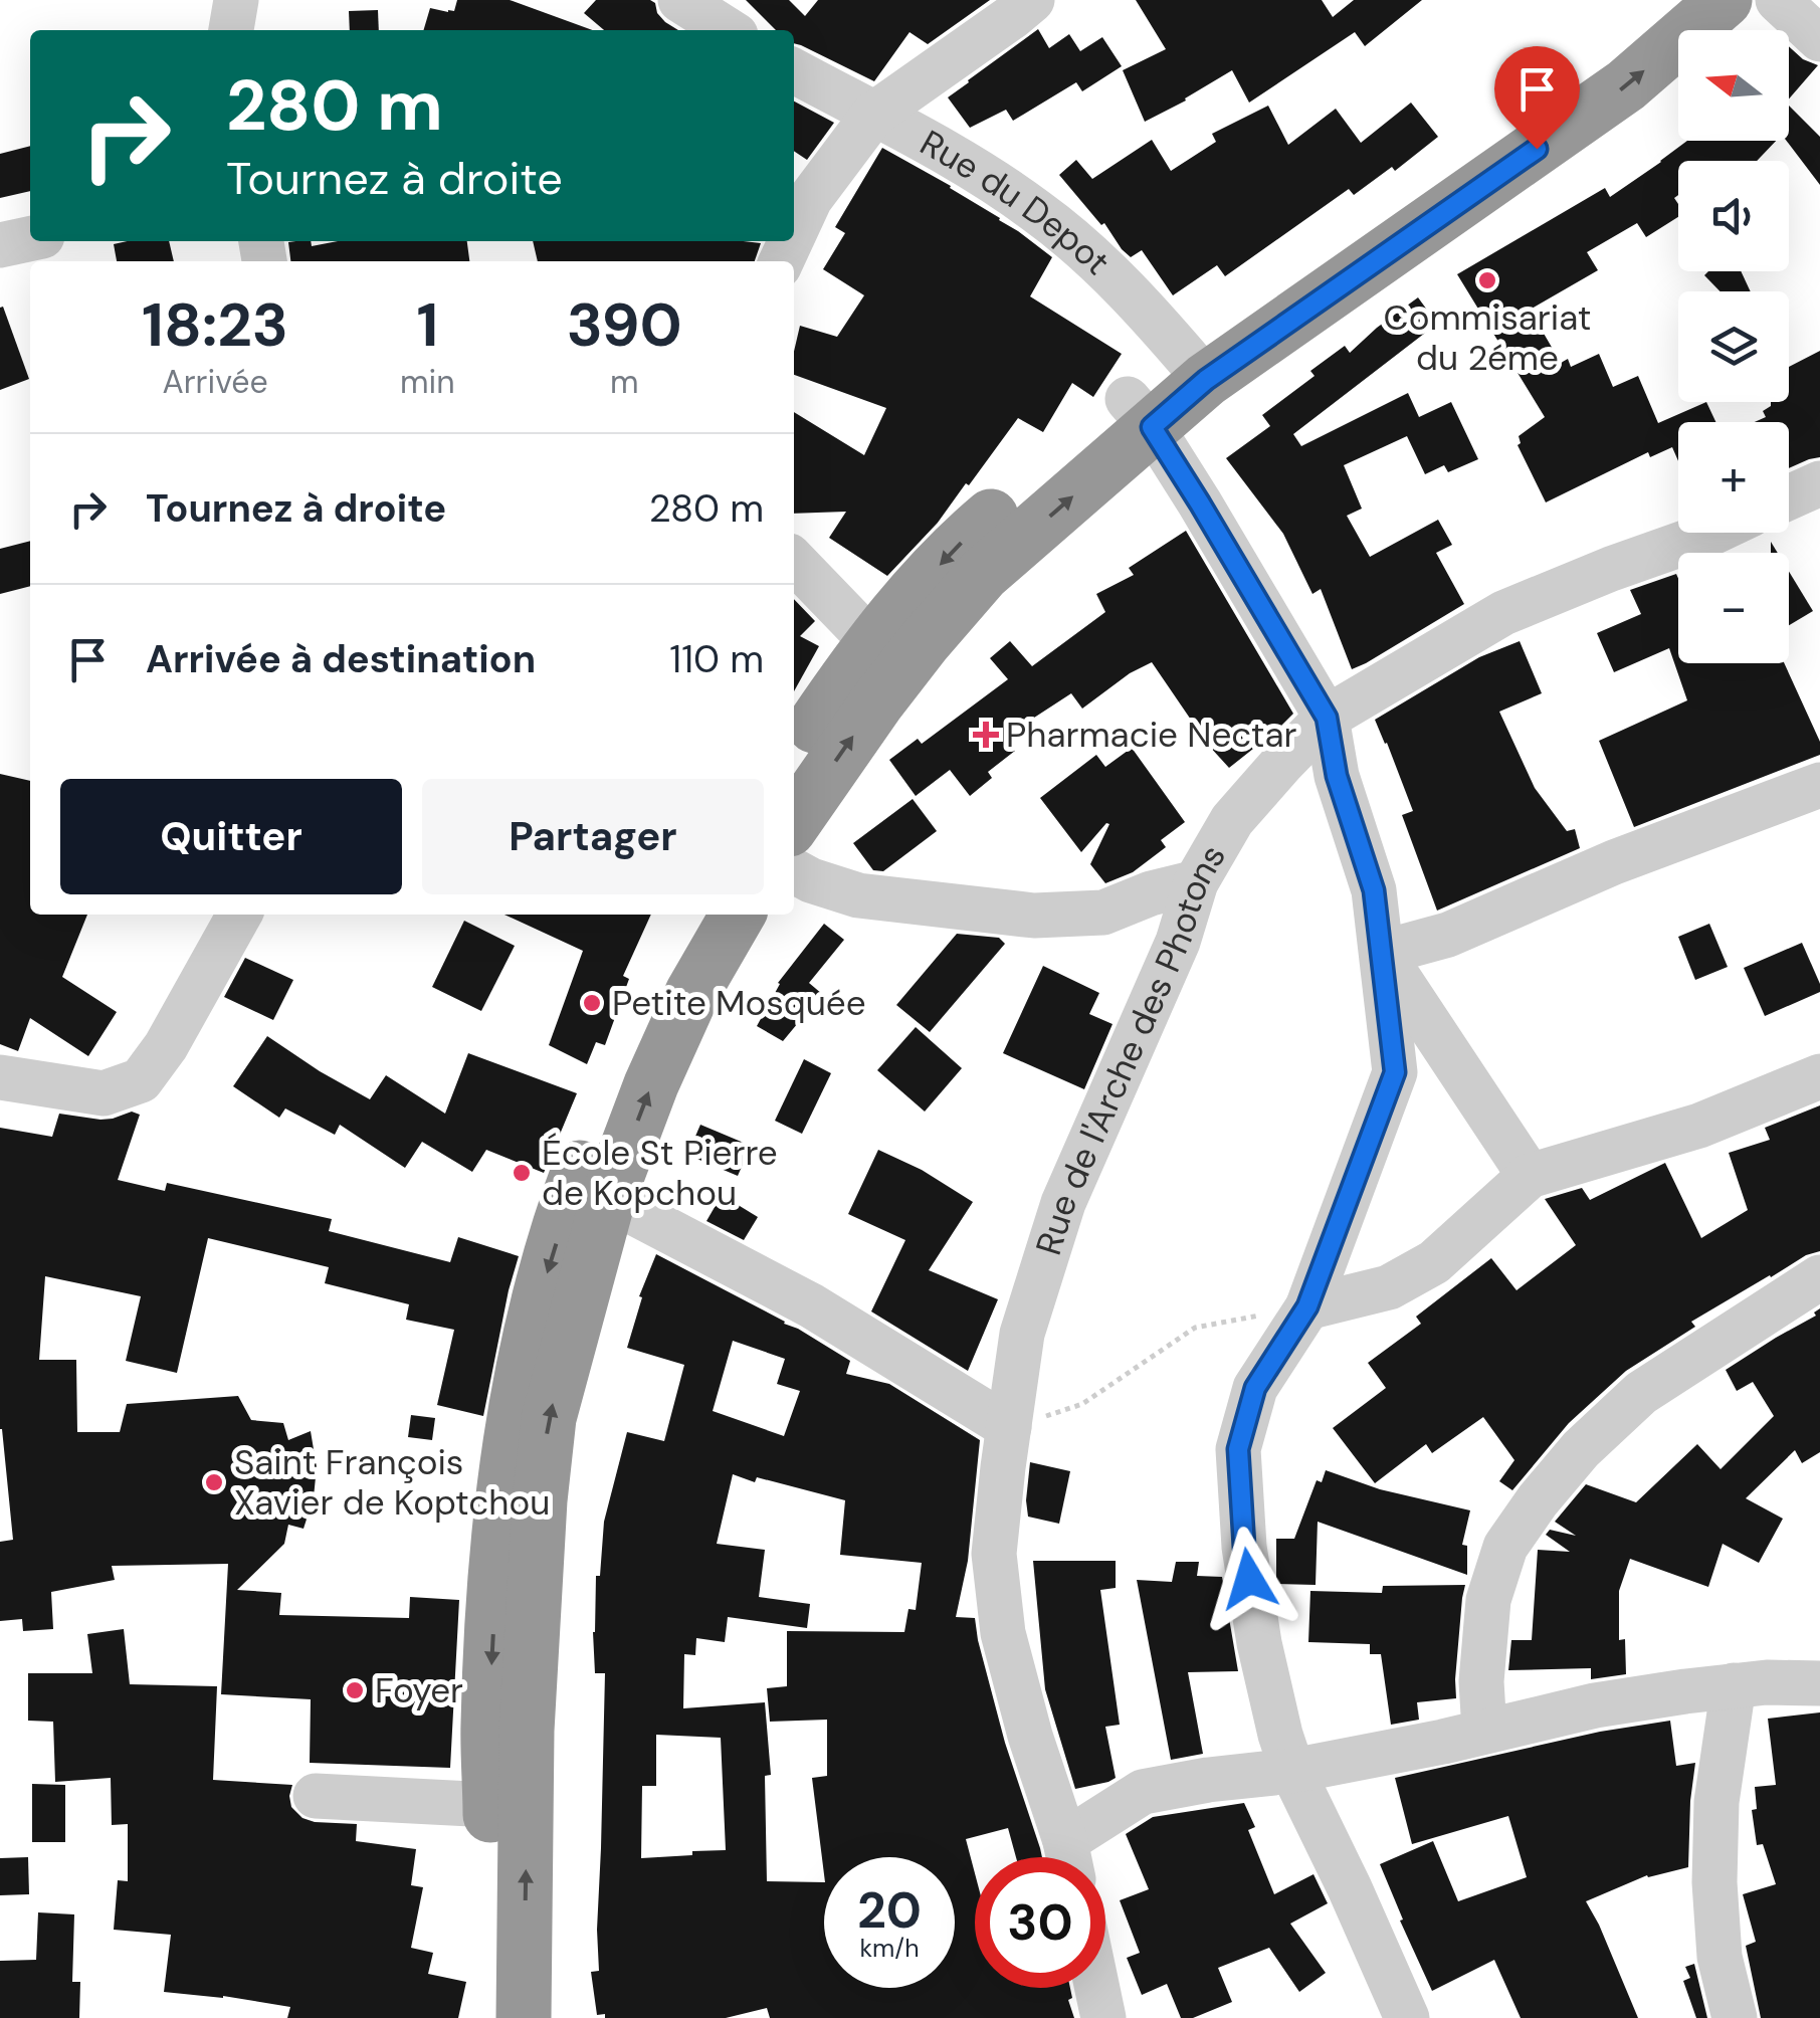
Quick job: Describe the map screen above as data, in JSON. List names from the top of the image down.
{
  "streets": {
    "street": ["Rue du Depot", "Rue de l'Arche des Photons"]
  },
  "places": {
    "other": [
      "Commisariat du 2éme",
      "Petite Mosquée",
      "École St Pierre de Kopchou",
      "Saint François Xavier de Koptchou",
      "Foyer"
    ],
    "health": ["Pharmacie Nectar"]
  },
  "north": "left",
  "page": {
    "map_buttons": ["+", "−"],
    "turn": ["280 m", "Tournez à droite"],
    "eta": [
      "18:23",
      "Arrivée",
      "1",
      "min",
      "390",
      "m"
    ],
    "list": [
      {
        "name": "Tournez à droite",
        "value": "280 m"
      },
      {
        "name": "Arrivée à destination",
        "value": "110 m"
      }
    ],
    "buttons": ["Quitter", "Partager"],
    "speed": "20 km/h",
    "limit": "30"
  }
}
